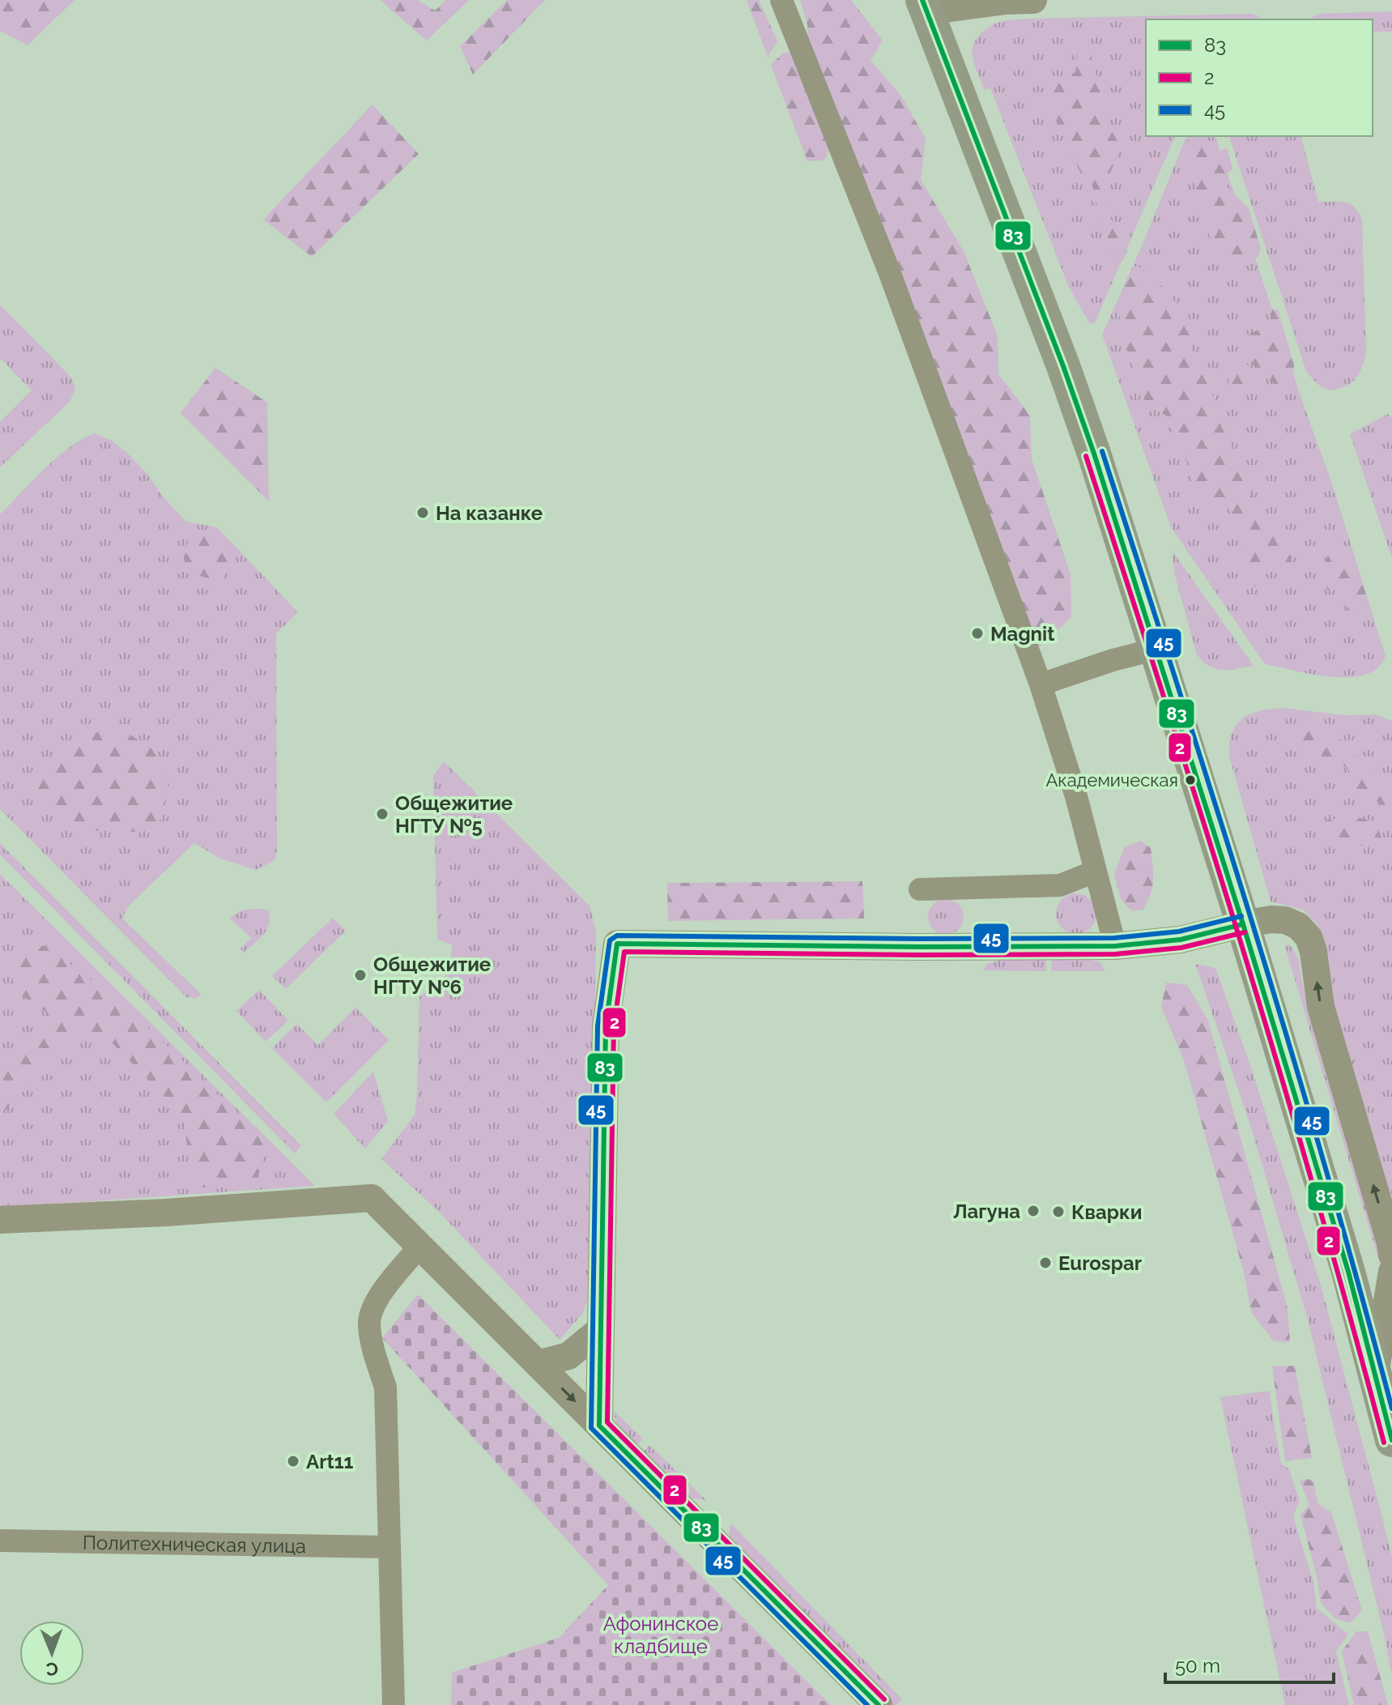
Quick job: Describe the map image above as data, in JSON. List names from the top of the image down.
{
  "streets": {
    "street": ["Политехническая улица"]
  },
  "parks": ["Афонинское кладбище"],
  "places": [
    "На казанке",
    "Magnit",
    "Академическая",
    "Общежитие НГТУ №5",
    "Общежитие НГТУ №6",
    "Лагуна",
    "Кварки",
    "Eurospar",
    "Art11"
  ],
  "lines": ["transit line 83", "transit line 45", "transit line 2"],
  "legend": ["83", "2", "45"],
  "scale_bar": "50 m",
  "north": "bottom"
}
